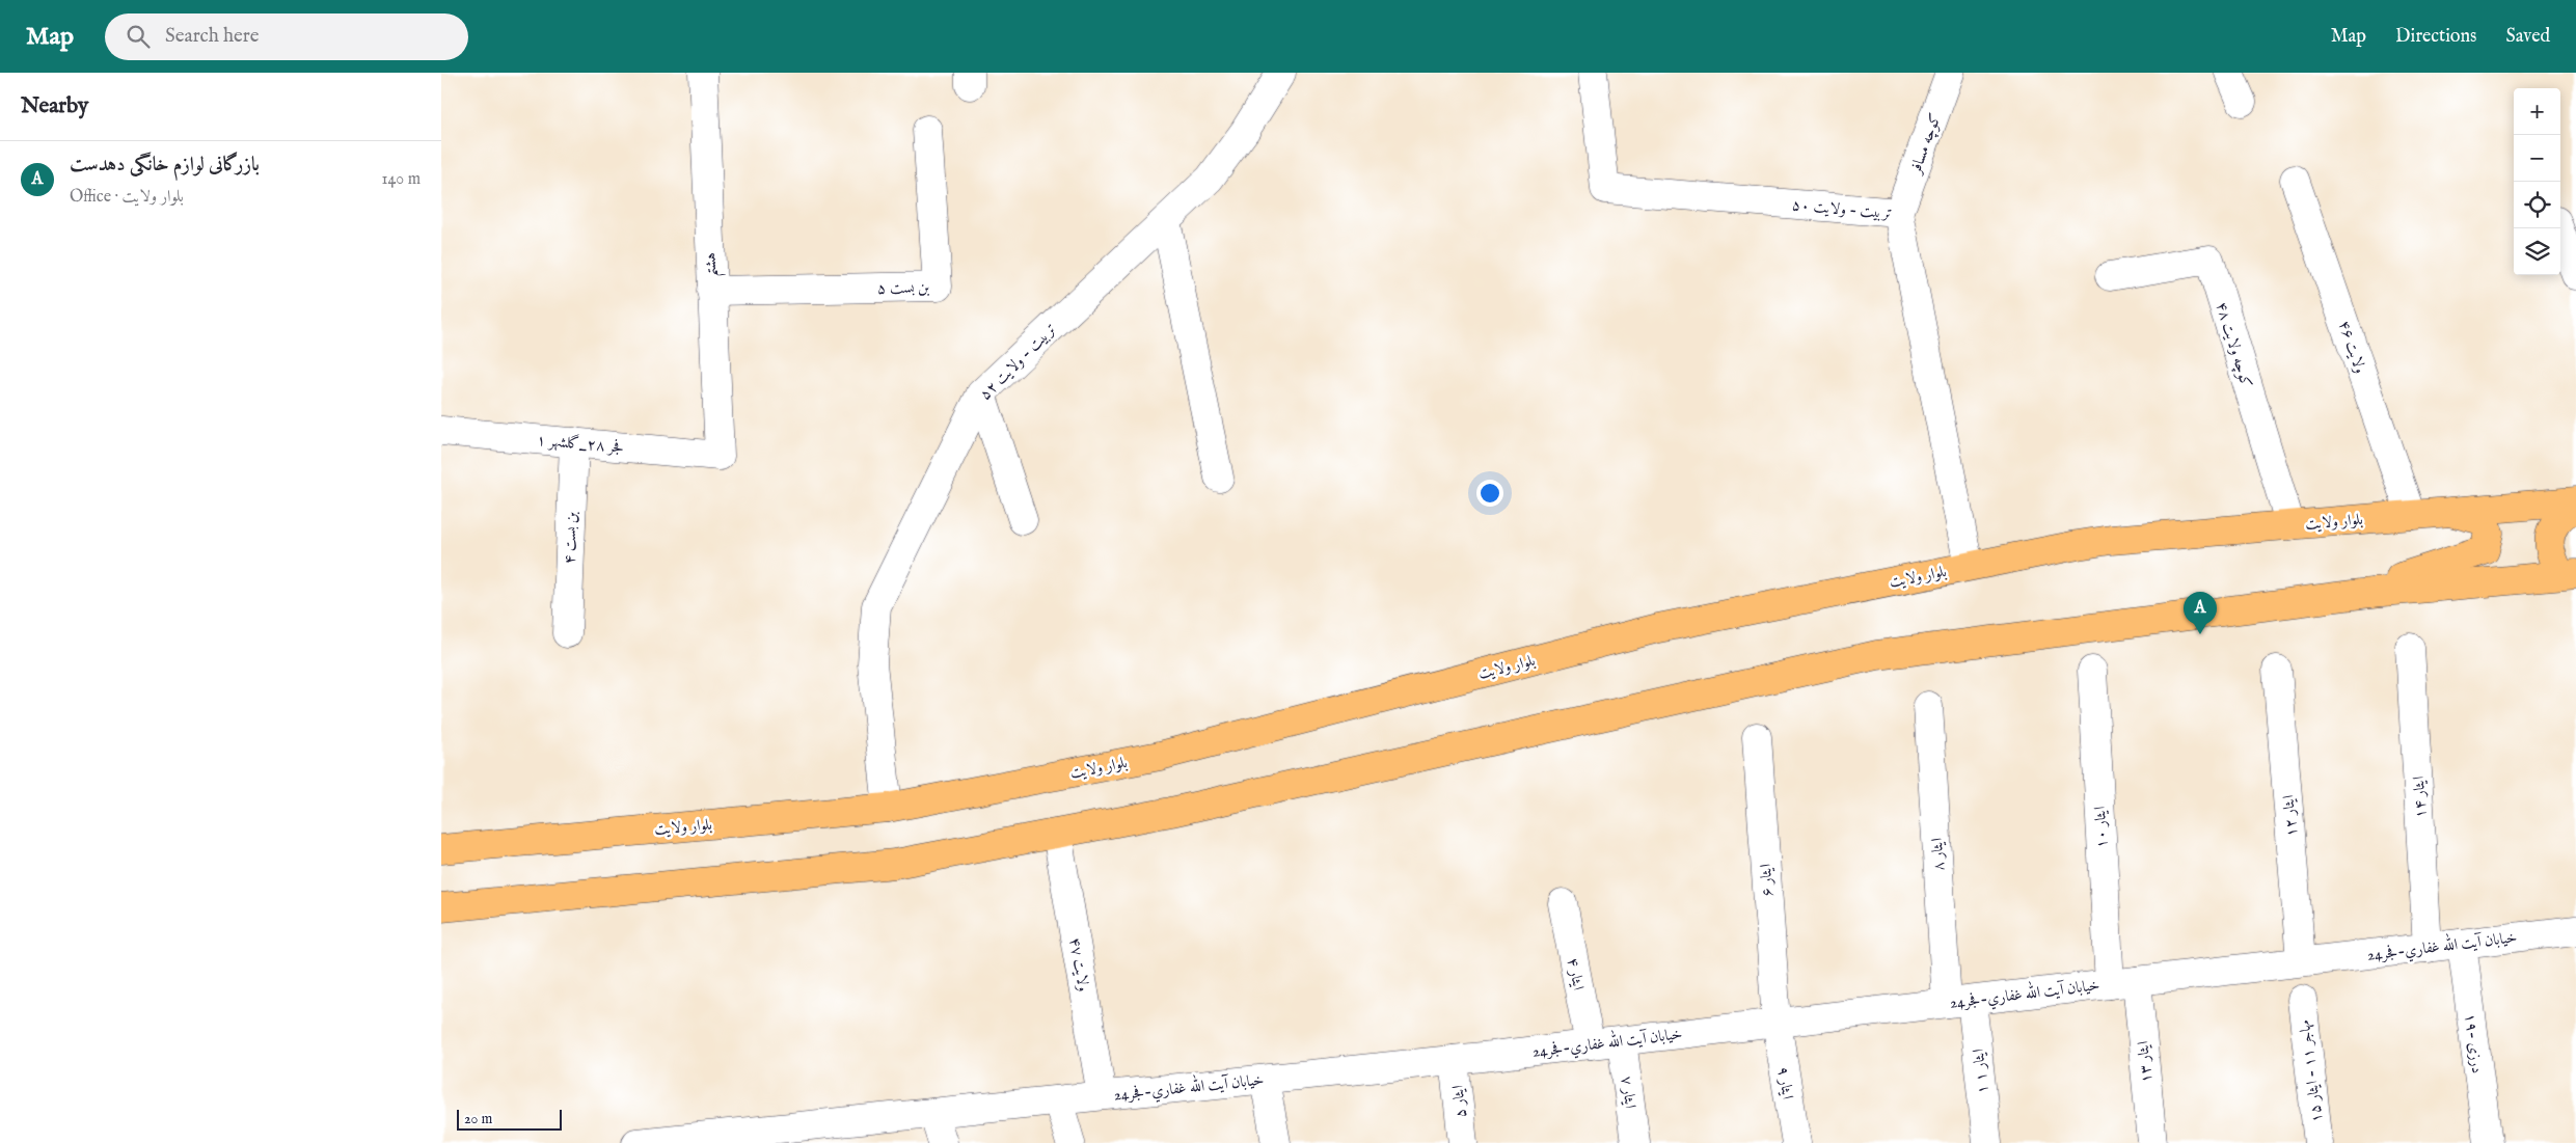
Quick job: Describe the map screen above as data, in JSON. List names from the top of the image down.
{
  "streets": {
    "main road": ["بلوار ولایت"],
    "street": [
      "کوچه مسافر",
      "تربیت - ولایت ۵۰",
      "هشتم",
      "بن بست ۵",
      "کوچه ولایت ۴۸",
      "ولایت ۴۶",
      "تربیت - ولایت ۵۲",
      "فجر ۲۸_گلشهر ۱",
      "بن بست ۴",
      "ایثار ۱۴",
      "ایثار ۱۲",
      "ایثار ۱۰",
      "ایثار ۸",
      "ایثار ۶",
      "خيابان آيت الله غفاري-فجر24",
      "ولایت ۴۷",
      "ایثار ۴",
      "۱۹- درزی",
      "ایثار ۱۳",
      "ایثار ۱ ۱",
      "مهاجر ۱۱ - ایثار ۱۵",
      "ایثار ۹",
      "ایثار ۷",
      "ایثار ۵"
    ]
  },
  "crossings": [
    ["کوچه مسافر", "تربیت - ولایت ۵۰"],
    ["تربیت - ولایت ۵۰", "بلوار ولایت"],
    ["هشتم", "بن بست ۵"],
    ["هشتم", "فجر ۲۸_گلشهر ۱"],
    ["کوچه ولایت ۴۸", "بلوار ولایت"],
    ["ولایت ۴۶", "بلوار ولایت"],
    ["تربیت - ولایت ۵۲", "بلوار ولایت"],
    ["فجر ۲۸_گلشهر ۱", "بن بست ۴"],
    ["ایثار ۱۴", "خيابان آيت الله غفاري-فجر24"],
    ["ایثار ۱۲", "خيابان آيت الله غفاري-فجر24"],
    ["ایثار ۱۰", "خيابان آيت الله غفاري-فجر24"],
    ["ایثار ۱۰", "ایثار ۱۳"],
    ["ایثار ۸", "خيابان آيت الله غفاري-فجر24"],
    ["ایثار ۸", "ایثار ۱ ۱"],
    ["ایثار ۶", "خيابان آيت الله غفاري-فجر24"],
    ["ایثار ۶", "ایثار ۹"],
    ["خيابان آيت الله غفاري-فجر24", "ولایت ۴۷"],
    ["خيابان آيت الله غفاري-فجر24", "ایثار ۴"],
    ["خيابان آيت الله غفاري-فجر24", "۱۹- درزی"],
    ["خيابان آيت الله غفاري-فجر24", "ایثار ۱۳"],
    ["خيابان آيت الله غفاري-فجر24", "ایثار ۱ ۱"],
    ["خيابان آيت الله غفاري-فجر24", "ایثار ۹"],
    ["خيابان آيت الله غفاري-فجر24", "ایثار ۷"],
    ["خيابان آيت الله غفاري-فجر24", "ایثار ۵"]
  ],
  "scale_bar": "20 m",
  "page": {
    "header": "Map",
    "search": "Search here",
    "nav": ["Map", "Directions", "Saved"],
    "heading": "Nearby",
    "map_buttons": ["+", "−"],
    "list": [
      {
        "mark": "A",
        "name": "بازرگانی لوازم خانگی دهدست",
        "note": "Office · بلوار ولایت",
        "value": "140 m"
      }
    ],
    "pins": "A",
    "scale": "20 m"
  }
}
